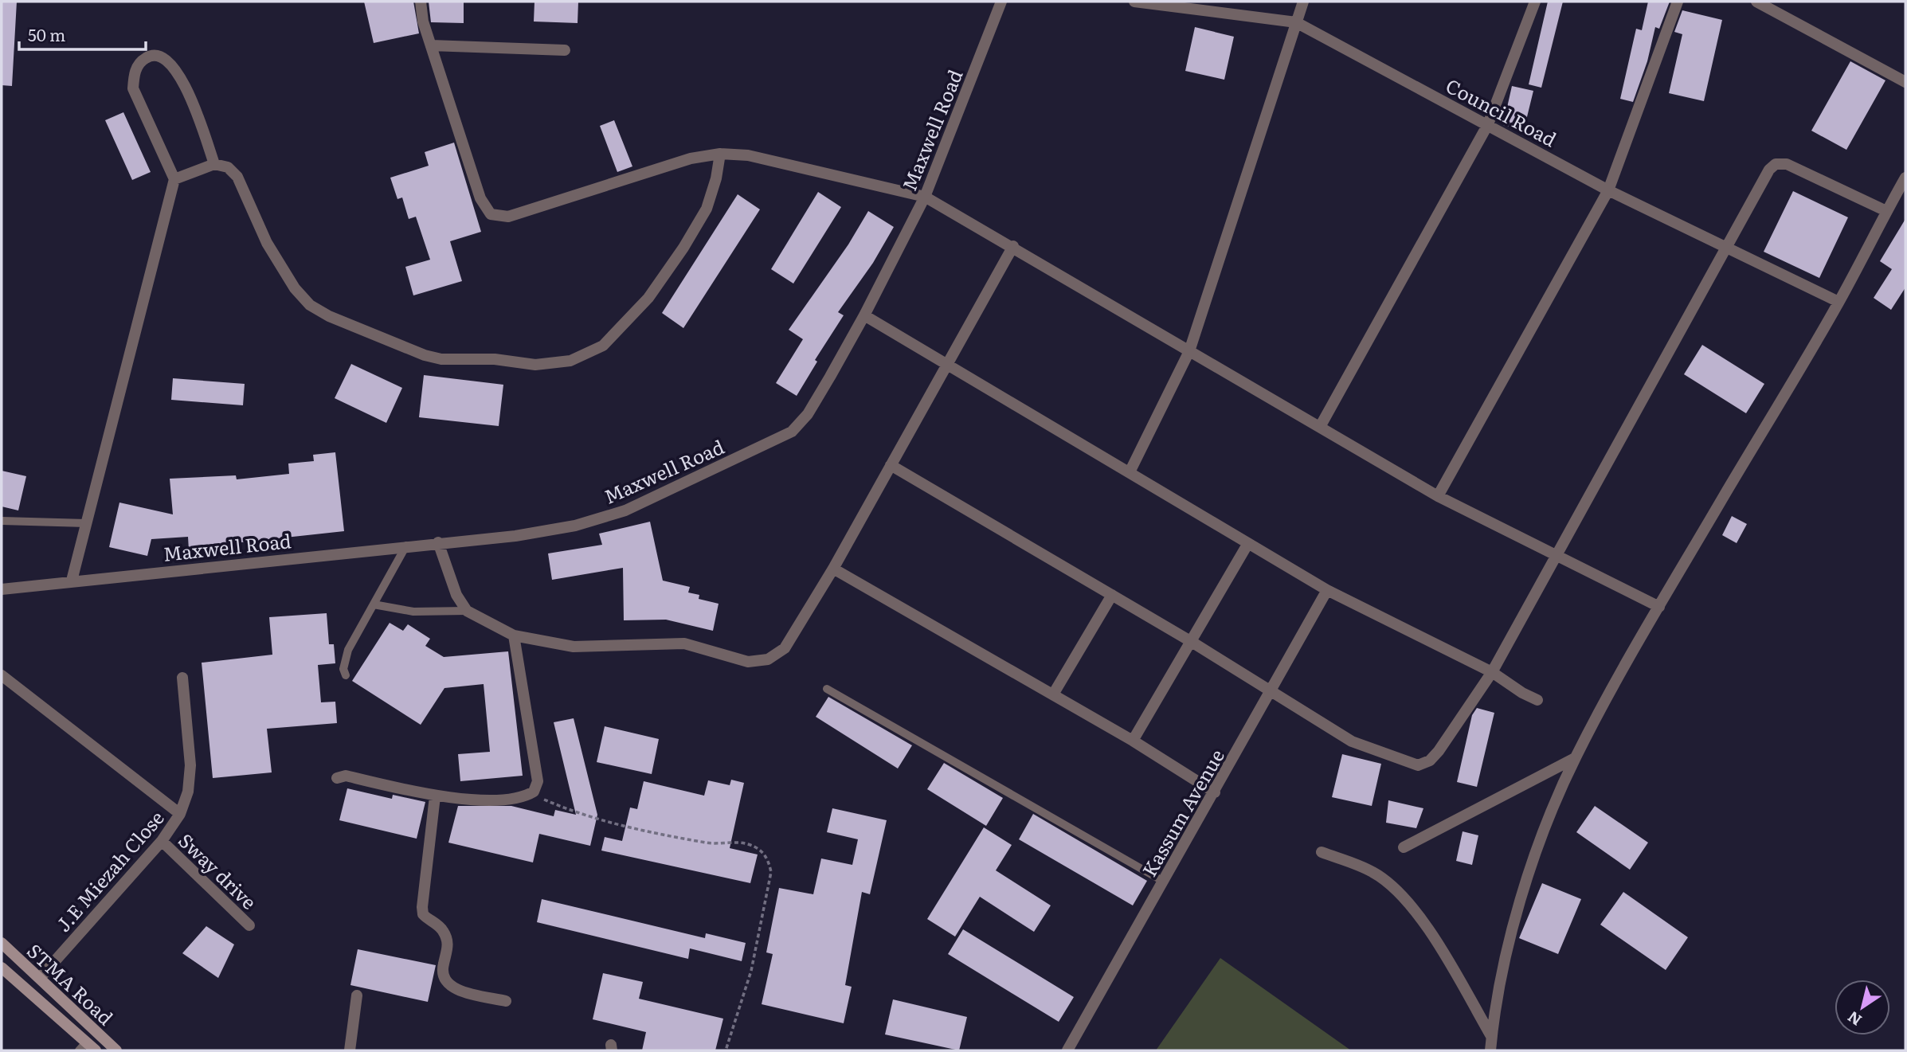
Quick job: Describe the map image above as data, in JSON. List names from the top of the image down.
{
  "streets": {
    "main road": ["STMA Road"],
    "street": [
      "Council Road",
      "Maxwell Road",
      "Kassum Avenue",
      "J.E Miezah Close",
      "Sway drive"
    ]
  },
  "crossings": [
    ["J.E Miezah Close", "Sway drive"],
    ["J.E Miezah Close", "STMA Road"]
  ],
  "scale_bar": "50 m",
  "north": "bottom left"
}
